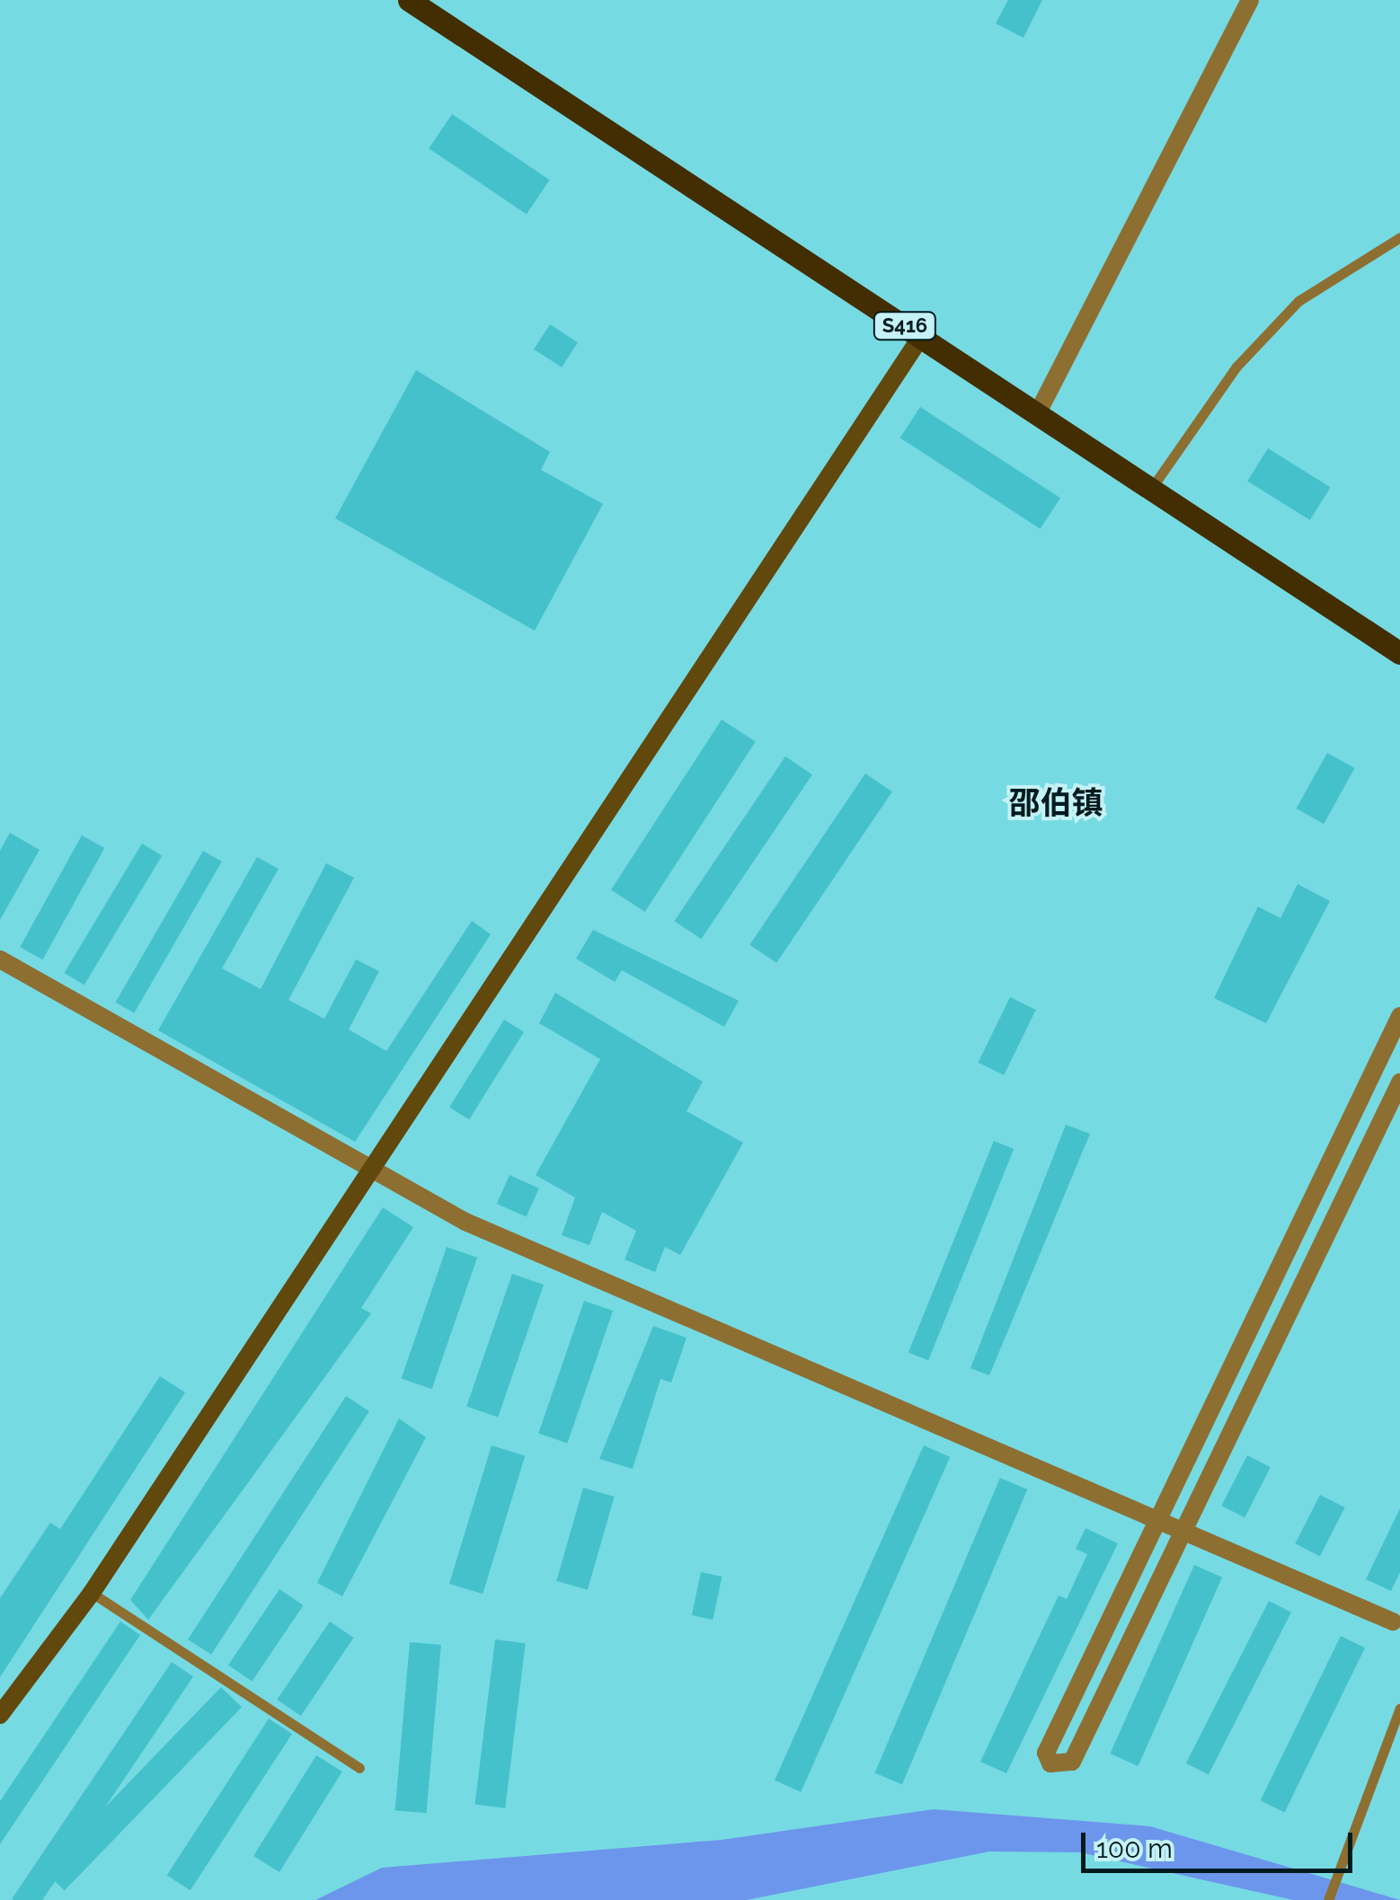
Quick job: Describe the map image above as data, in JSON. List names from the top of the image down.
{
  "streets": {
    "main road": ["S416"]
  },
  "districts": ["邵伯镇"],
  "scale_bar": "100 m"
}
